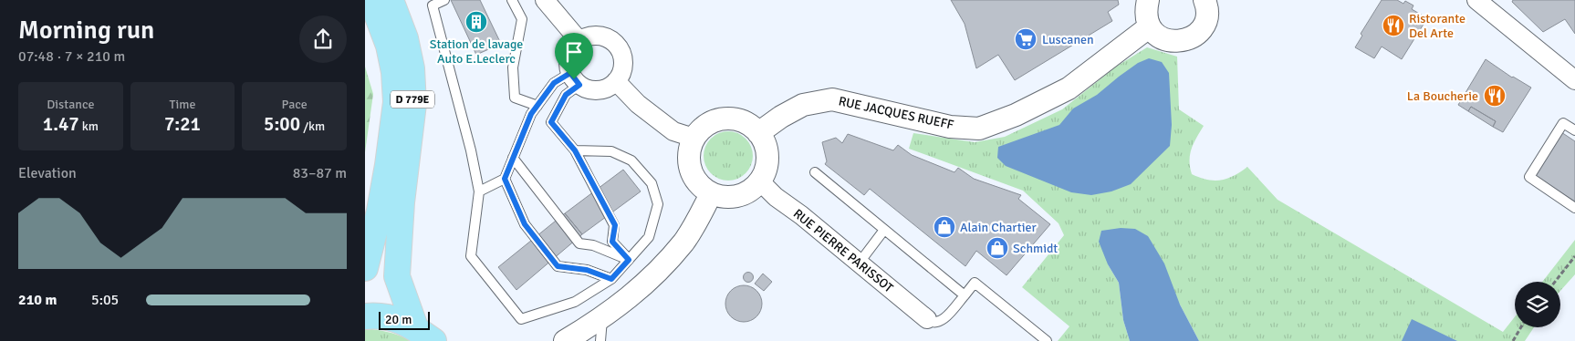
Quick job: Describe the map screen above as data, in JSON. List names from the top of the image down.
{
  "streets": {
    "main road": ["D 779E"],
    "street": ["RUE JACQUES RUEFF", "RUE PIERRE PARISSOT"]
  },
  "crossings": [
    ["RUE JACQUES RUEFF", "RUE PIERRE PARISSOT"]
  ],
  "places": {
    "building": ["Station de lavage Auto E.Leclerc"],
    "restaurant": ["Ristorante Del Arte", "La Boucherie"],
    "supermarket": ["Luscanen"],
    "shop": ["Alain Chartier", "Schmidt"]
  },
  "scale_bar": "20 m",
  "page": {
    "heading": ["Morning run", "07:48 · 7 × 210 m"],
    "stats": [
      ["Distance", "1.47 km"],
      ["Time", "7:21"],
      ["Pace", "5:00 /km"]
    ],
    "chart": ["Elevation", "83–87 m"],
    "list": [
      {
        "name": "210 m",
        "note": "5:05"
      }
    ],
    "scale": "20 m"
  }
}
